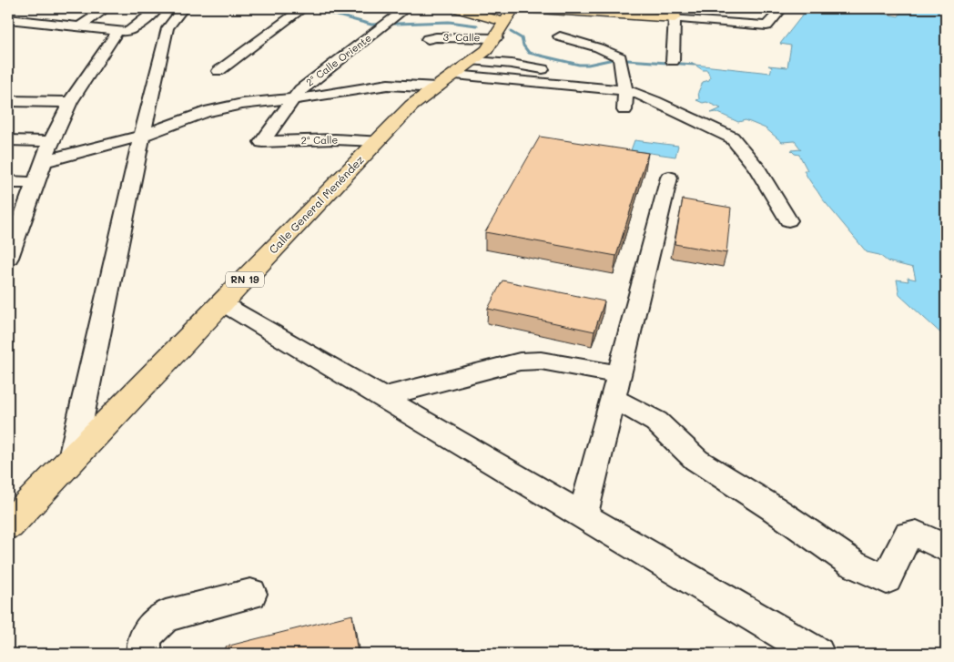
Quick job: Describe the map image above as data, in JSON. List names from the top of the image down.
{
  "streets": {
    "main road": ["Calle General Menéndez", "RN 19"],
    "street": ["3ª Calle", "2ª Calle Oriente", "2ª Calle"]
  },
  "crossings": [
    ["3ª Calle", "Calle General Menéndez"],
    ["2ª Calle Oriente", "2ª Calle"],
    ["2ª Calle", "Calle General Menéndez"]
  ]
}
